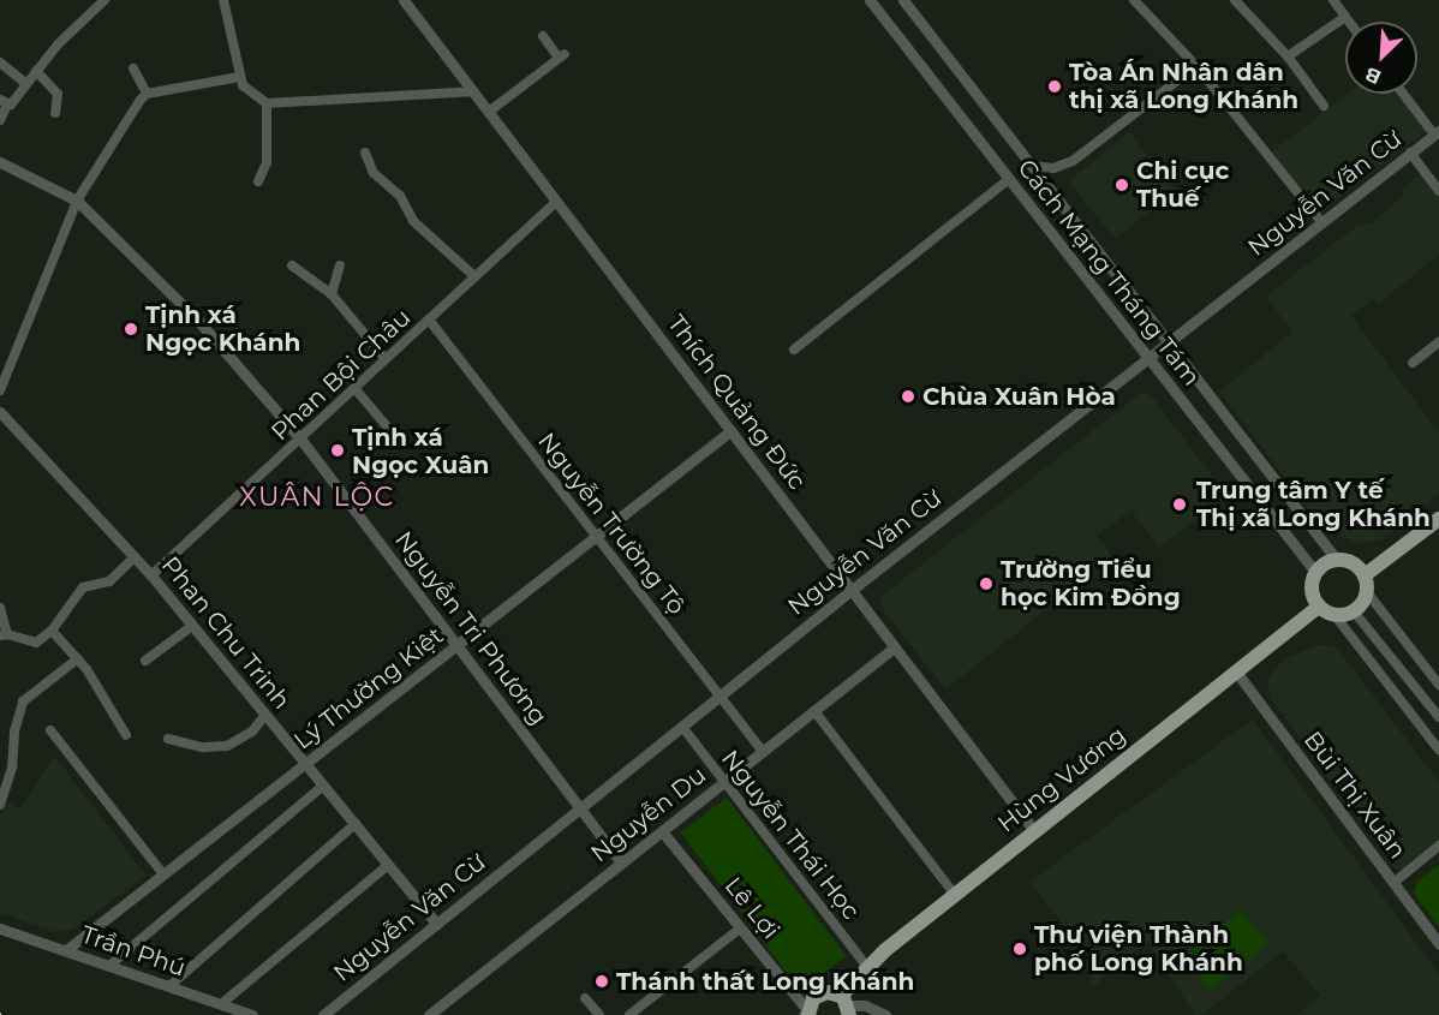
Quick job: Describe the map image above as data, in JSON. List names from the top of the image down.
{
  "streets": {
    "main road": ["Hùng Vương"],
    "street": [
      "Nguyễn Văn Cừ",
      "Cách Mạng Tháng Tám",
      "Phan Bội Châu",
      "Thích Quảng Đức",
      "Nguyễn Trường Tộ",
      "Nguyễn Tri Phương",
      "Phan Chu Trinh",
      "Lý Thường Kiệt",
      "Bùi Thị Xuân",
      "Nguyễn Du",
      "Nguyễn Thái Học",
      "Lê Lợi",
      "Trần Phú"
    ]
  },
  "crossings": [
    ["Nguyễn Văn Cừ", "Cách Mạng Tháng Tám"],
    ["Nguyễn Văn Cừ", "Thích Quảng Đức"],
    ["Nguyễn Văn Cừ", "Nguyễn Trường Tộ"],
    ["Nguyễn Văn Cừ", "Nguyễn Tri Phương"],
    ["Nguyễn Văn Cừ", "Phan Chu Trinh"],
    ["Nguyễn Văn Cừ", "Nguyễn Thái Học"],
    ["Cách Mạng Tháng Tám", "Hùng Vương"],
    ["Phan Bội Châu", "Thích Quảng Đức"],
    ["Phan Bội Châu", "Nguyễn Trường Tộ"],
    ["Phan Bội Châu", "Nguyễn Tri Phương"],
    ["Phan Bội Châu", "Phan Chu Trinh"],
    ["Thích Quảng Đức", "Lý Thường Kiệt"],
    ["Thích Quảng Đức", "Hùng Vương"],
    ["Thích Quảng Đức", "Nguyễn Du"],
    ["Nguyễn Trường Tộ", "Lý Thường Kiệt"],
    ["Nguyễn Trường Tộ", "Nguyễn Du"],
    ["Nguyễn Tri Phương", "Lý Thường Kiệt"],
    ["Nguyễn Tri Phương", "Nguyễn Du"],
    ["Phan Chu Trinh", "Lý Thường Kiệt"],
    ["Lý Thường Kiệt", "Trần Phú"],
    ["Hùng Vương", "Bùi Thị Xuân"],
    ["Hùng Vương", "Nguyễn Thái Học"],
    ["Nguyễn Du", "Nguyễn Thái Học"],
    ["Nguyễn Du", "Lê Lợi"]
  ],
  "districts": ["XUÂN LỘC"],
  "places": [
    "Tòa Án Nhân dân thị xã Long Khánh",
    "Chi cục Thuế",
    "Tịnh xá Ngọc Khánh",
    "Chùa Xuân Hòa",
    "Tịnh xá Ngọc Xuân",
    "Trung tâm Y tế Thị xã Long Khánh",
    "Trường Tiểu học Kim Đồng",
    "Thư viện Thành phố Long Khánh",
    "Thánh thất Long Khánh"
  ],
  "north": "bottom left"
}
